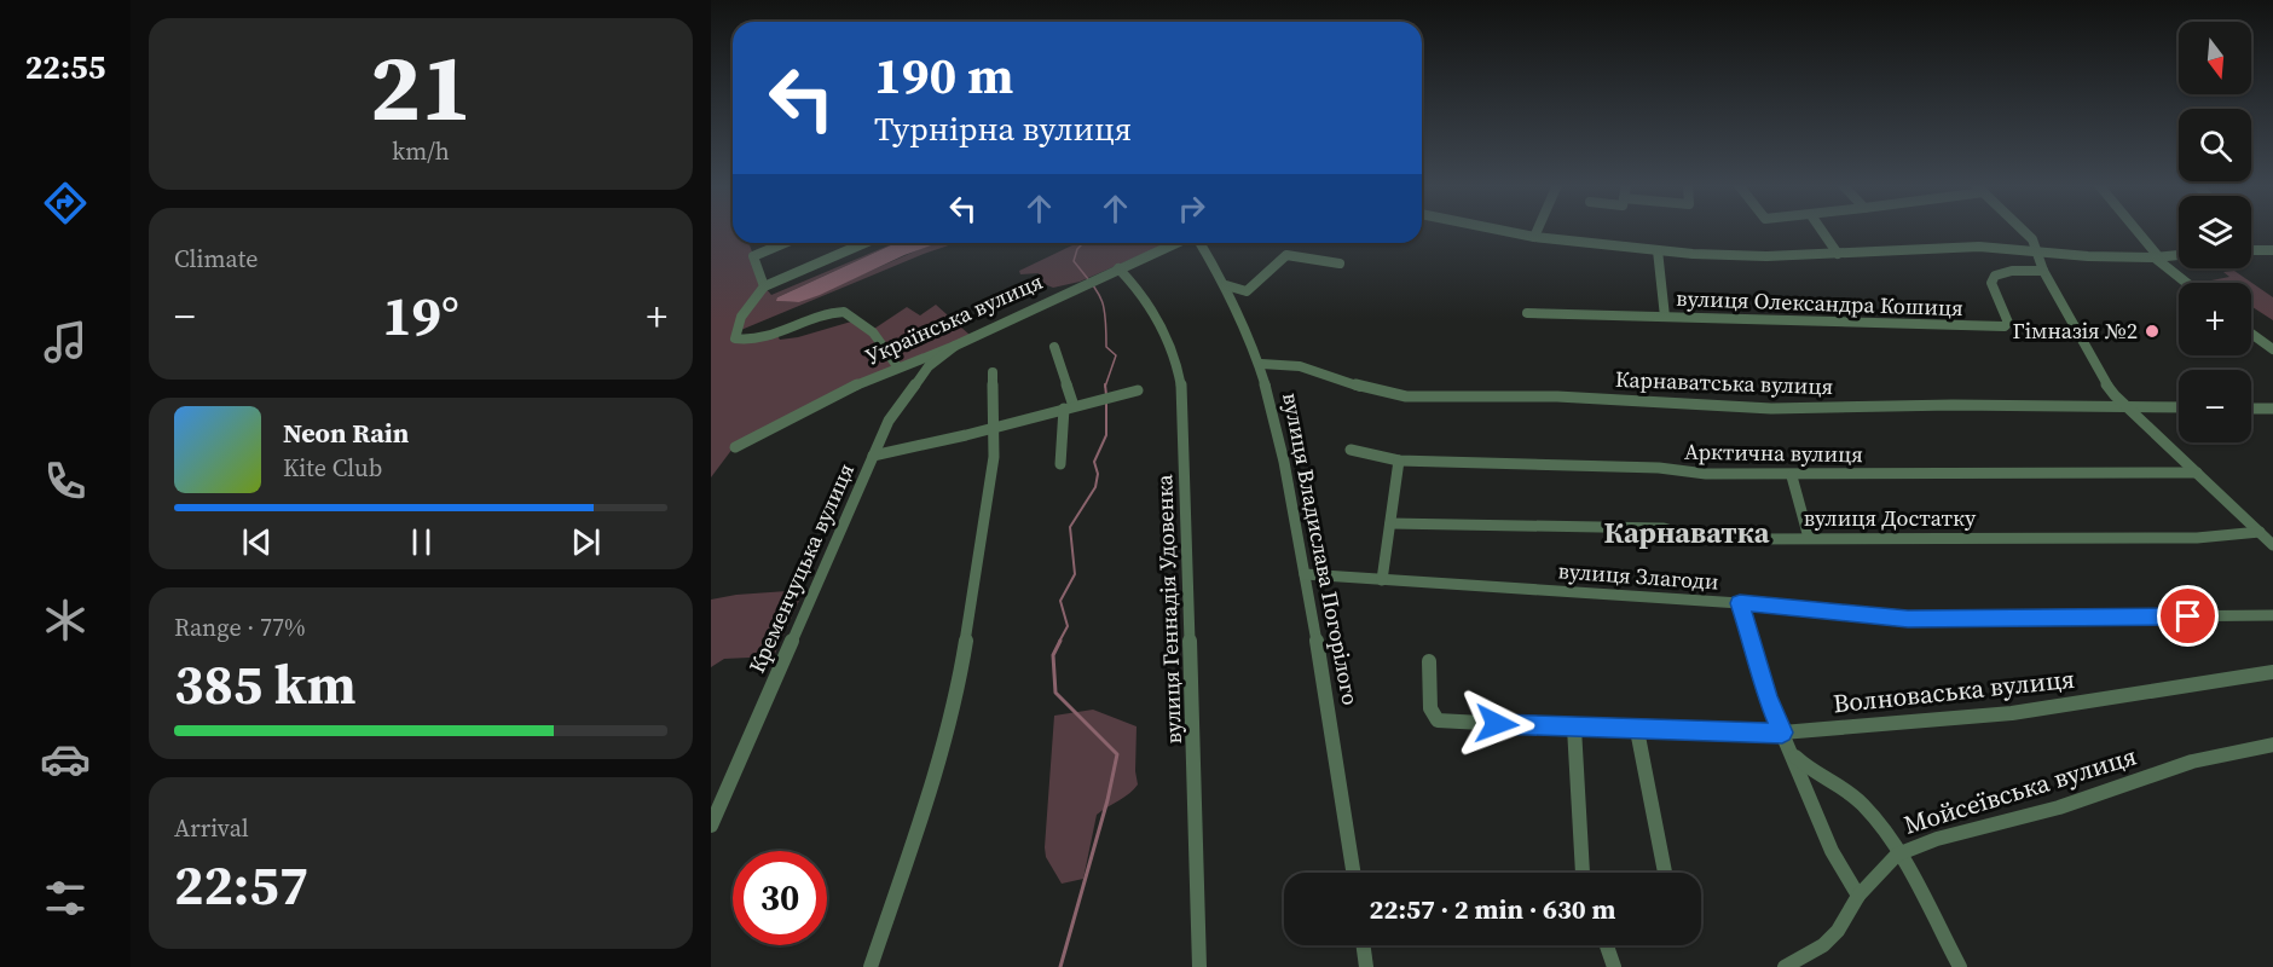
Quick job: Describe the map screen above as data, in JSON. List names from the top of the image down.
{
  "streets": {
    "street": [
      "вулиця Олександра Кошиця",
      "Українська вулиця",
      "Карнаватська вулиця",
      "Арктична вулиця",
      "вулиця Достатку",
      "вулиця Владислава Погорілого",
      "Кременчуцька вулиця",
      "вулиця Злагоди",
      "вулиця Геннадія Удовенка",
      "Волноваська вулиця",
      "Мойсеївська вулиця"
    ]
  },
  "crossings": [
    ["Українська вулиця", "Кременчуцька вулиця"],
    ["Українська вулиця", "вулиця Геннадія Удовенка"],
    ["Карнаватська вулиця", "вулиця Владислава Погорілого"],
    ["вулиця Владислава Погорілого", "вулиця Злагоди"]
  ],
  "districts": ["Карнаватка"],
  "places": ["Гімназія №2"],
  "north": "bottom",
  "page": {
    "tabs": "22:55",
    "tile": [
      ["21", "km/h"],
      "Climate",
      ["Range · 77%", "385 km"],
      ["Arrival", "22:57"]
    ],
    "map_buttons": ["+", "−"],
    "turn": ["190 m", "Турнірна вулиця"],
    "heat": ["−", "19°", "+"],
    "song": ["Neon Rain", "Kite Club"],
    "limit": "30",
    "trip": "22:57 · 2 min · 630 m"
  }
}
